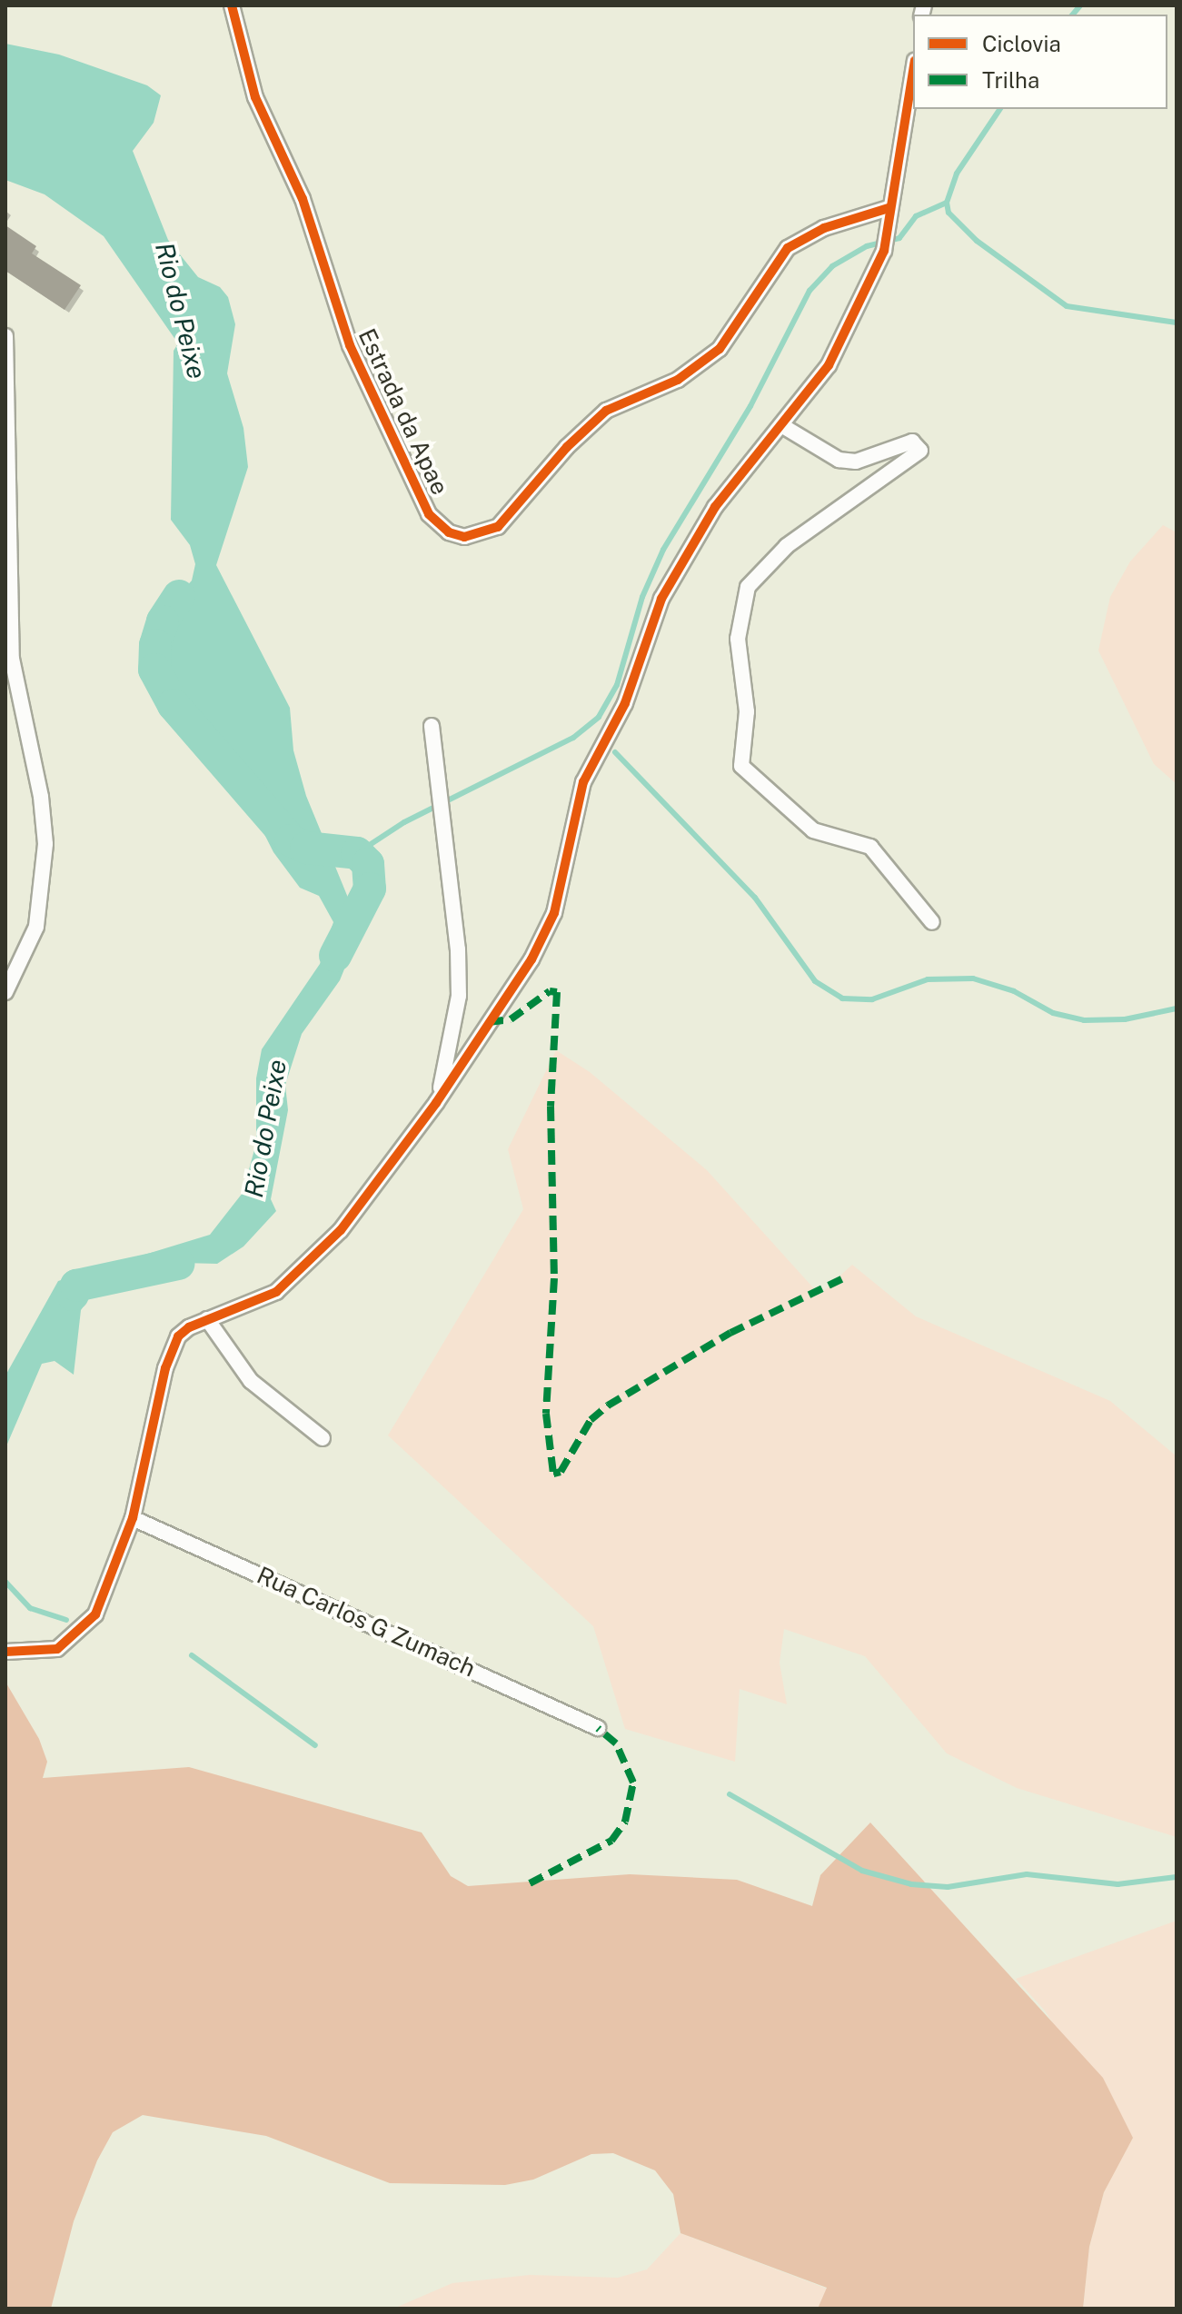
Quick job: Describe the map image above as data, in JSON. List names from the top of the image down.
{
  "streets": {
    "street": ["Estrada da Apae", "Rua Carlos G Zumach"]
  },
  "water": ["Rio do Peixe"],
  "legend": ["Ciclovia", "Trilha"]
}
